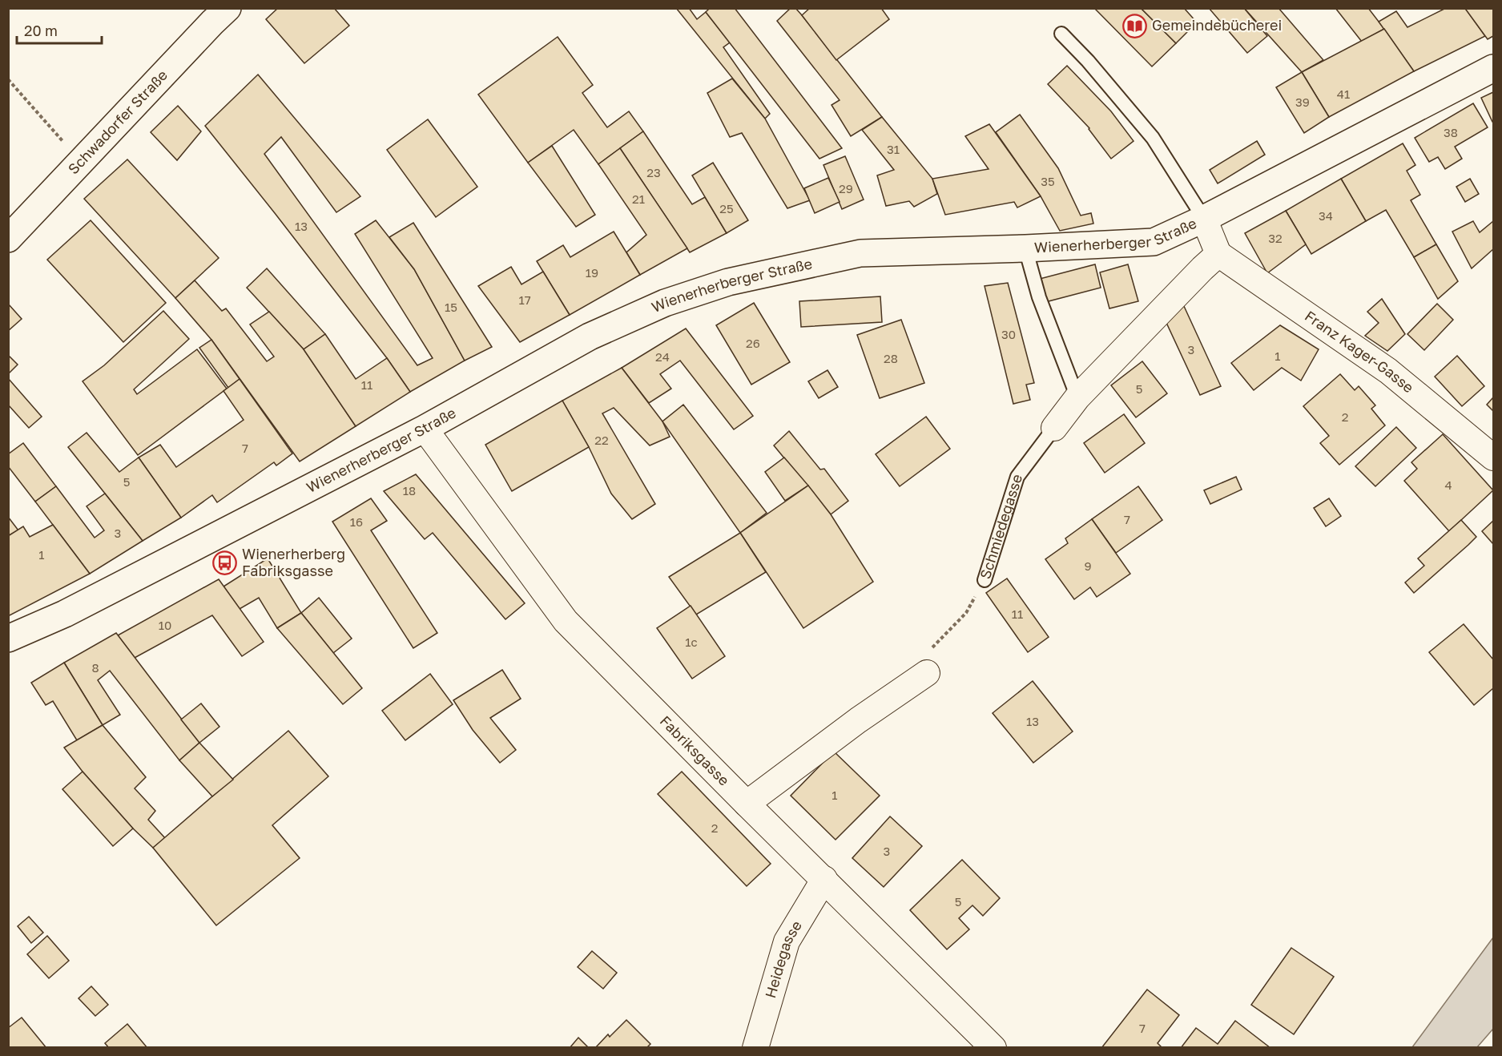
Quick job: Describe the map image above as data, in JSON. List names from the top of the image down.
{
  "streets": {
    "street": [
      "Schwadorfer Straße",
      "Wienerherberger Straße",
      "Franz Kager-Gasse",
      "Schmiedegasse",
      "Fabriksgasse",
      "Heidegasse"
    ]
  },
  "crossings": [
    ["Wienerherberger Straße", "Fabriksgasse"],
    ["Franz Kager-Gasse", "Schmiedegasse"],
    ["Fabriksgasse", "Heidegasse"]
  ],
  "places": {
    "library": ["Gemeindebücherei"],
    "bus stop": ["Wienerherberg Fabriksgasse"]
  },
  "house_numbers": [
    "41",
    "39",
    "38",
    "31",
    "23",
    "35",
    "29",
    "21",
    "25",
    "34",
    "13",
    "32",
    "19",
    "17",
    "15",
    "30",
    "26",
    "3",
    "1",
    "24",
    "28",
    "11",
    "5",
    "2",
    "22",
    "7",
    "5",
    "4",
    "18",
    "7",
    "16",
    "3",
    "1",
    "9",
    "11",
    "10",
    "1c",
    "8",
    "13",
    "1",
    "2",
    "3",
    "5",
    "7"
  ],
  "scale_bar": "20 m"
}
